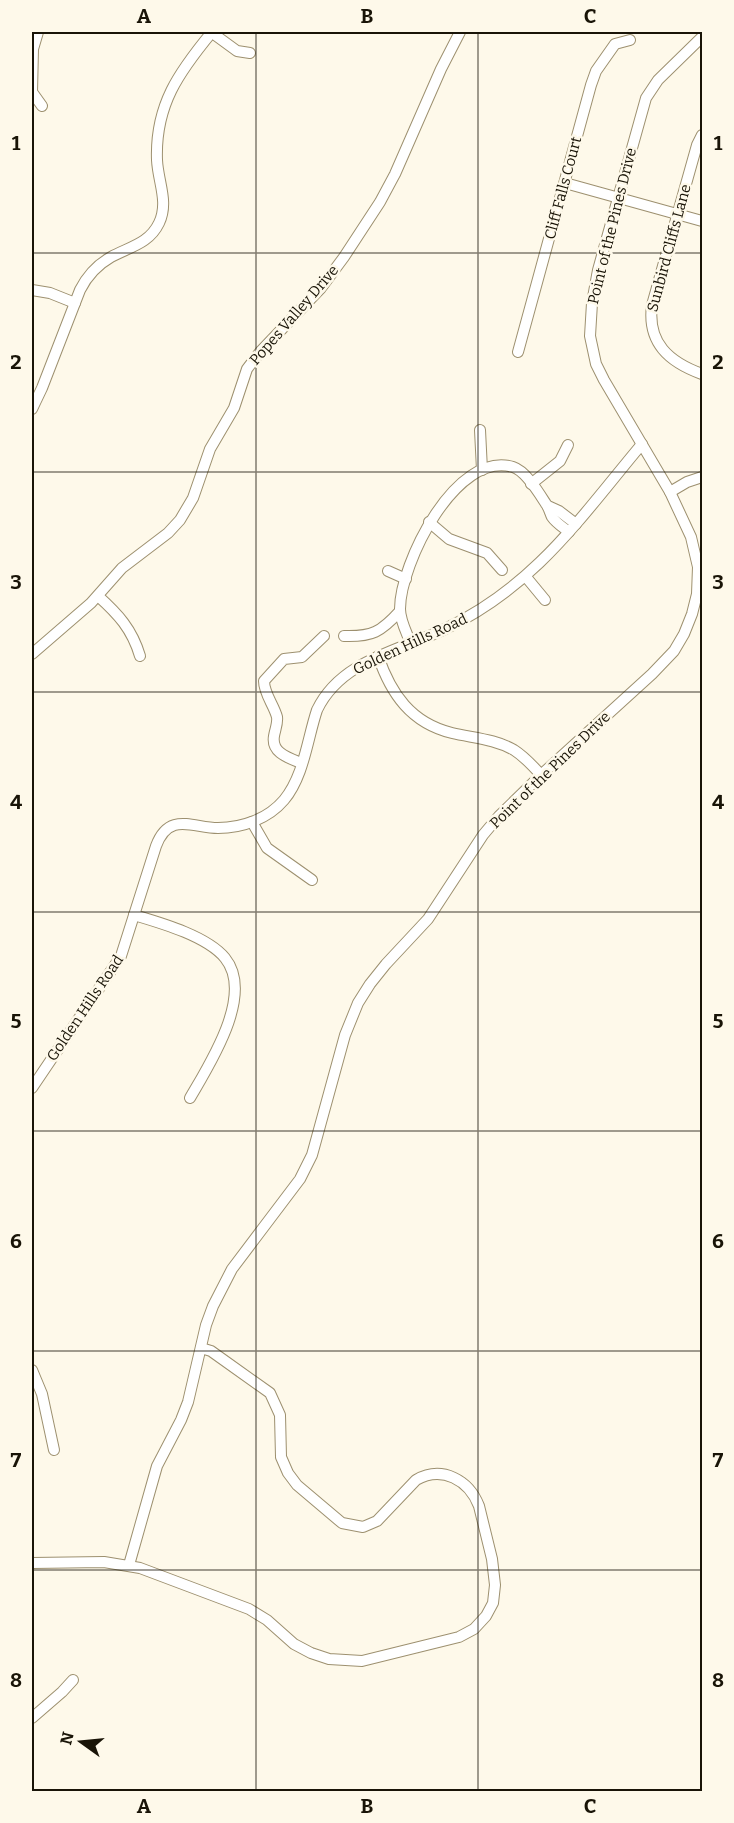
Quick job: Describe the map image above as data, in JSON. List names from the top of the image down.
{
  "streets": {
    "street": [
      "Cliff Falls Court",
      "Point of the Pines Drive",
      "Sunbird Cliffs Lane",
      "Popes Valley Drive",
      "Golden Hills Road"
    ]
  },
  "crossings": [
    ["Point of the Pines Drive", "Golden Hills Road"]
  ],
  "north": "left",
  "grid": {
    "columns": ["A", "B", "C"],
    "rows": [
      "1",
      "2",
      "3",
      "4",
      "5",
      "6",
      "7",
      "8"
    ]
  }
}
